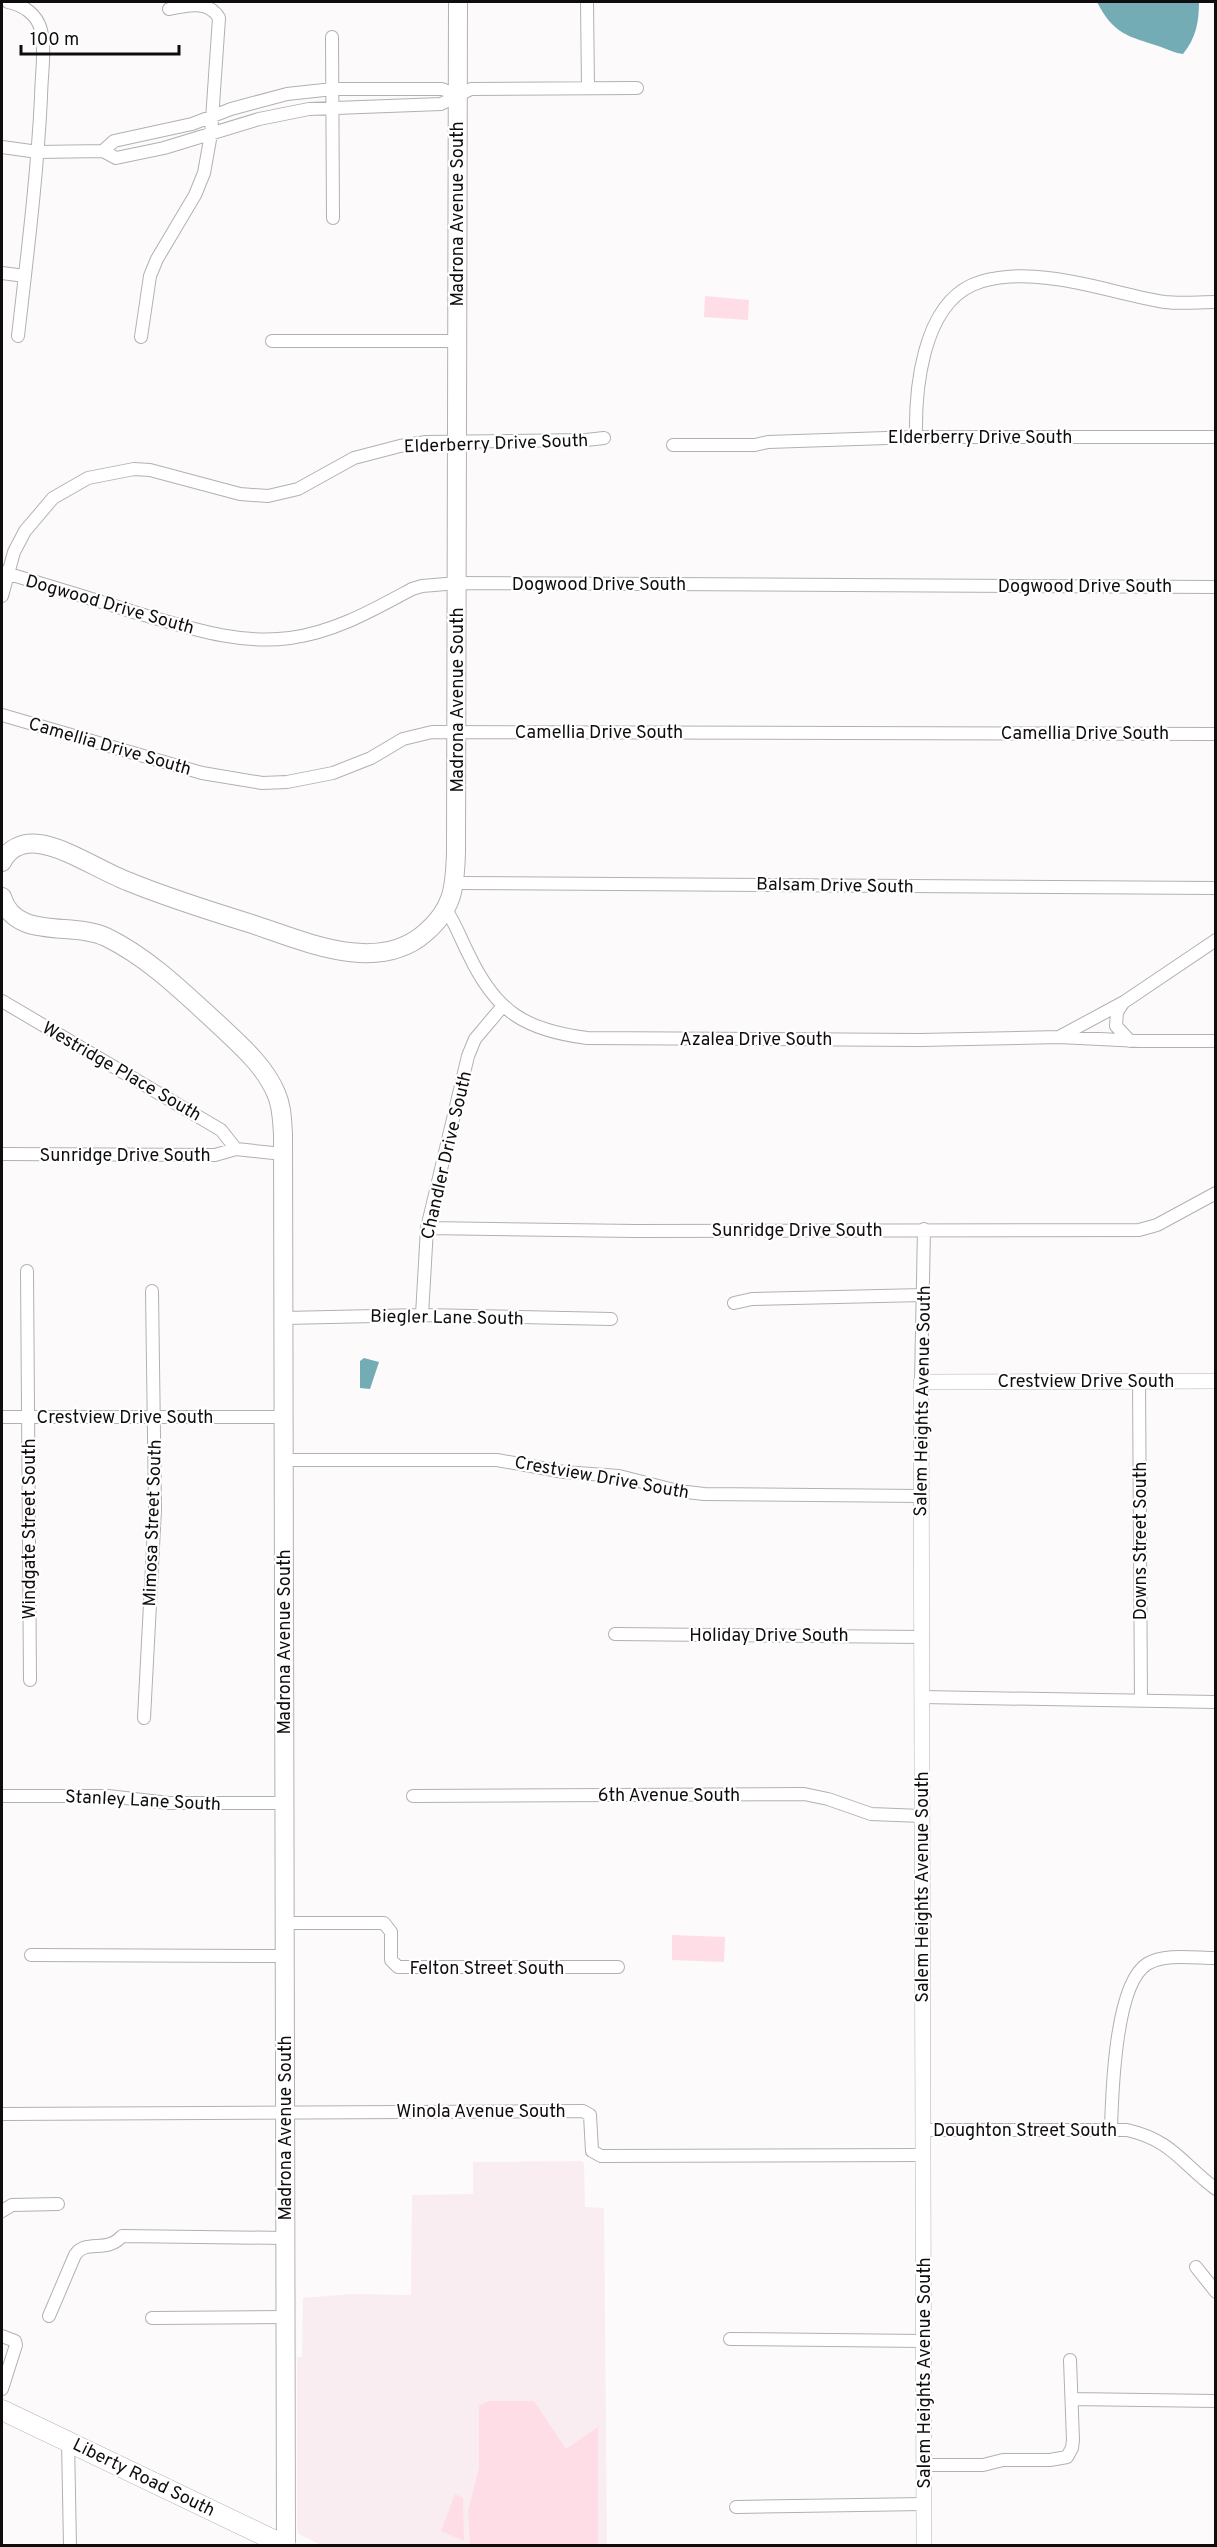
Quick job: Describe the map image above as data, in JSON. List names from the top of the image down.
{
  "streets": {
    "main road": ["Madrona Avenue South", "Liberty Road South"],
    "street": [
      "Elderberry Drive South",
      "Dogwood Drive South",
      "Camellia Drive South",
      "Balsam Drive South",
      "Azalea Drive South",
      "Westridge Place South",
      "Sunridge Drive South",
      "Chandler Drive South",
      "Biegler Lane South",
      "Crestview Drive South",
      "Salem Heights Avenue South",
      "Mimosa Street South",
      "Windgate Street South",
      "Downs Street South",
      "Holiday Drive South",
      "6th Avenue South",
      "Stanley Lane South",
      "Felton Street South",
      "Winola Avenue South",
      "Doughton Street South"
    ]
  },
  "crossings": [
    ["Madrona Avenue South", "Elderberry Drive South"],
    ["Madrona Avenue South", "Dogwood Drive South"],
    ["Madrona Avenue South", "Camellia Drive South"],
    ["Madrona Avenue South", "Balsam Drive South"],
    ["Madrona Avenue South", "Azalea Drive South"],
    ["Madrona Avenue South", "Sunridge Drive South"],
    ["Madrona Avenue South", "Biegler Lane South"],
    ["Madrona Avenue South", "Crestview Drive South"],
    ["Madrona Avenue South", "Stanley Lane South"],
    ["Madrona Avenue South", "Felton Street South"],
    ["Madrona Avenue South", "Winola Avenue South"],
    ["Madrona Avenue South", "Liberty Road South"],
    ["Elderberry Drive South", "Dogwood Drive South"],
    ["Azalea Drive South", "Chandler Drive South"],
    ["Westridge Place South", "Sunridge Drive South"],
    ["Sunridge Drive South", "Chandler Drive South"],
    ["Sunridge Drive South", "Salem Heights Avenue South"],
    ["Chandler Drive South", "Biegler Lane South"],
    ["Crestview Drive South", "Salem Heights Avenue South"],
    ["Crestview Drive South", "Mimosa Street South"],
    ["Crestview Drive South", "Windgate Street South"],
    ["Crestview Drive South", "Downs Street South"],
    ["Salem Heights Avenue South", "Holiday Drive South"],
    ["Salem Heights Avenue South", "6th Avenue South"],
    ["Salem Heights Avenue South", "Winola Avenue South"],
    ["Salem Heights Avenue South", "Doughton Street South"]
  ],
  "scale_bar": "100 m"
}
